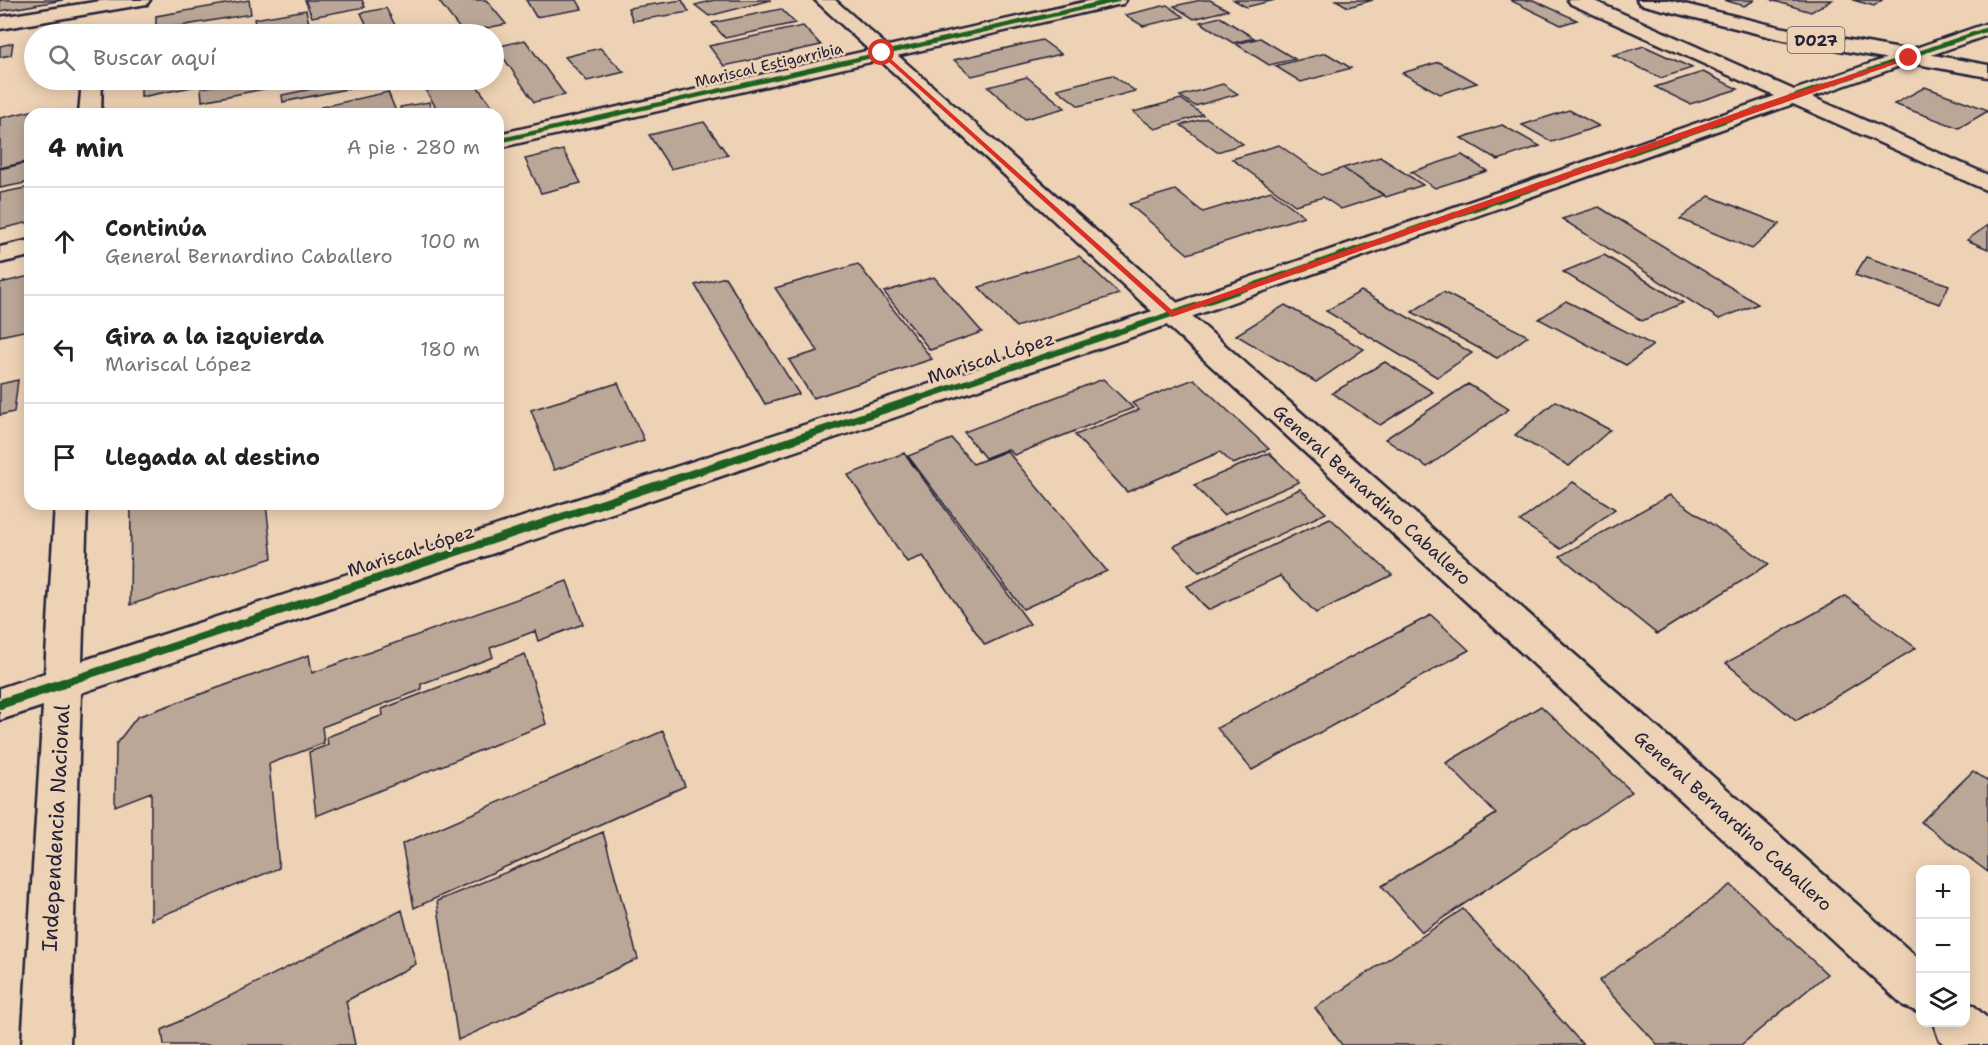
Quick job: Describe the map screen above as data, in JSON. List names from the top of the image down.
{
  "streets": {
    "street": [
      "D027",
      "Mariscal Estigarribia",
      "Mariscal López",
      "General Bernardino Caballero",
      "Independencia Nacional"
    ]
  },
  "crossings": [
    ["D027", "Mariscal López"],
    ["Mariscal Estigarribia", "General Bernardino Caballero"],
    ["Mariscal López", "General Bernardino Caballero"],
    ["Mariscal López", "Independencia Nacional"]
  ],
  "page": {
    "search": "Buscar aquí",
    "heading": ["4 min", "A pie · 280 m"],
    "list": [
      ["Continúa", "General Bernardino Caballero", "100 m"],
      ["Gira a la izquierda", "Mariscal López", "180 m"],
      "Llegada al destino"
    ],
    "map_buttons": ["+", "−"]
  }
}
